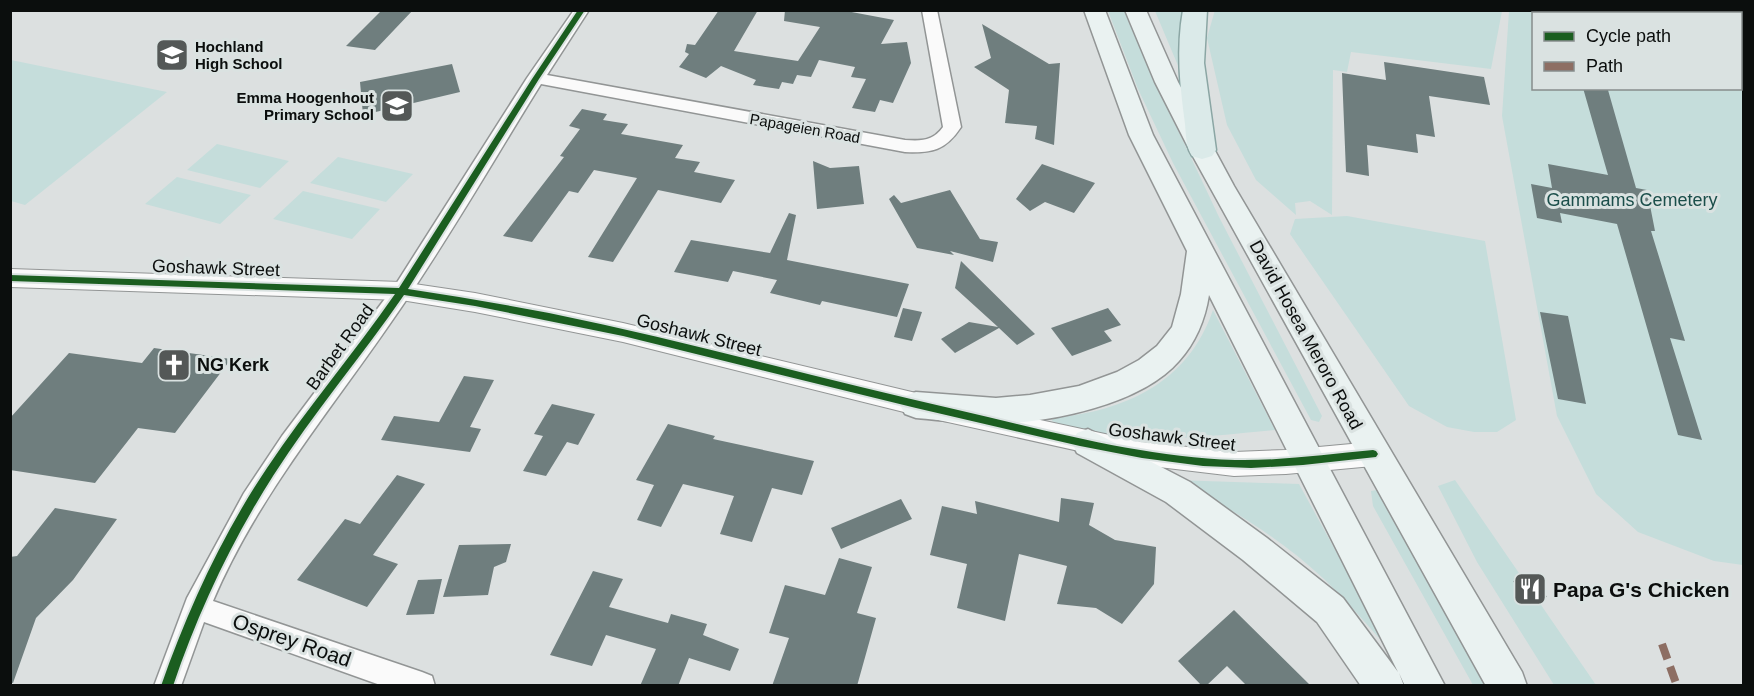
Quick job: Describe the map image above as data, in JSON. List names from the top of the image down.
{
  "streets": {
    "main road": ["David Hosea Meroro Road"],
    "street": [
      "Papageien Road",
      "Goshawk Street",
      "Barbet Road",
      "Osprey Road"
    ]
  },
  "crossings": [
    ["Papageien Road", "Barbet Road"],
    ["Goshawk Street", "David Hosea Meroro Road"],
    ["Goshawk Street", "Barbet Road"],
    ["Barbet Road", "Osprey Road"]
  ],
  "parks": ["Gammams Cemetery"],
  "places": {
    "school or university": ["Hochland High School", "Emma Hoogenhout Primary School"],
    "church": ["NG Kerk"],
    "restaurant": ["Papa G's Chicken"]
  },
  "legend": ["Cycle path", "Path"]
}
